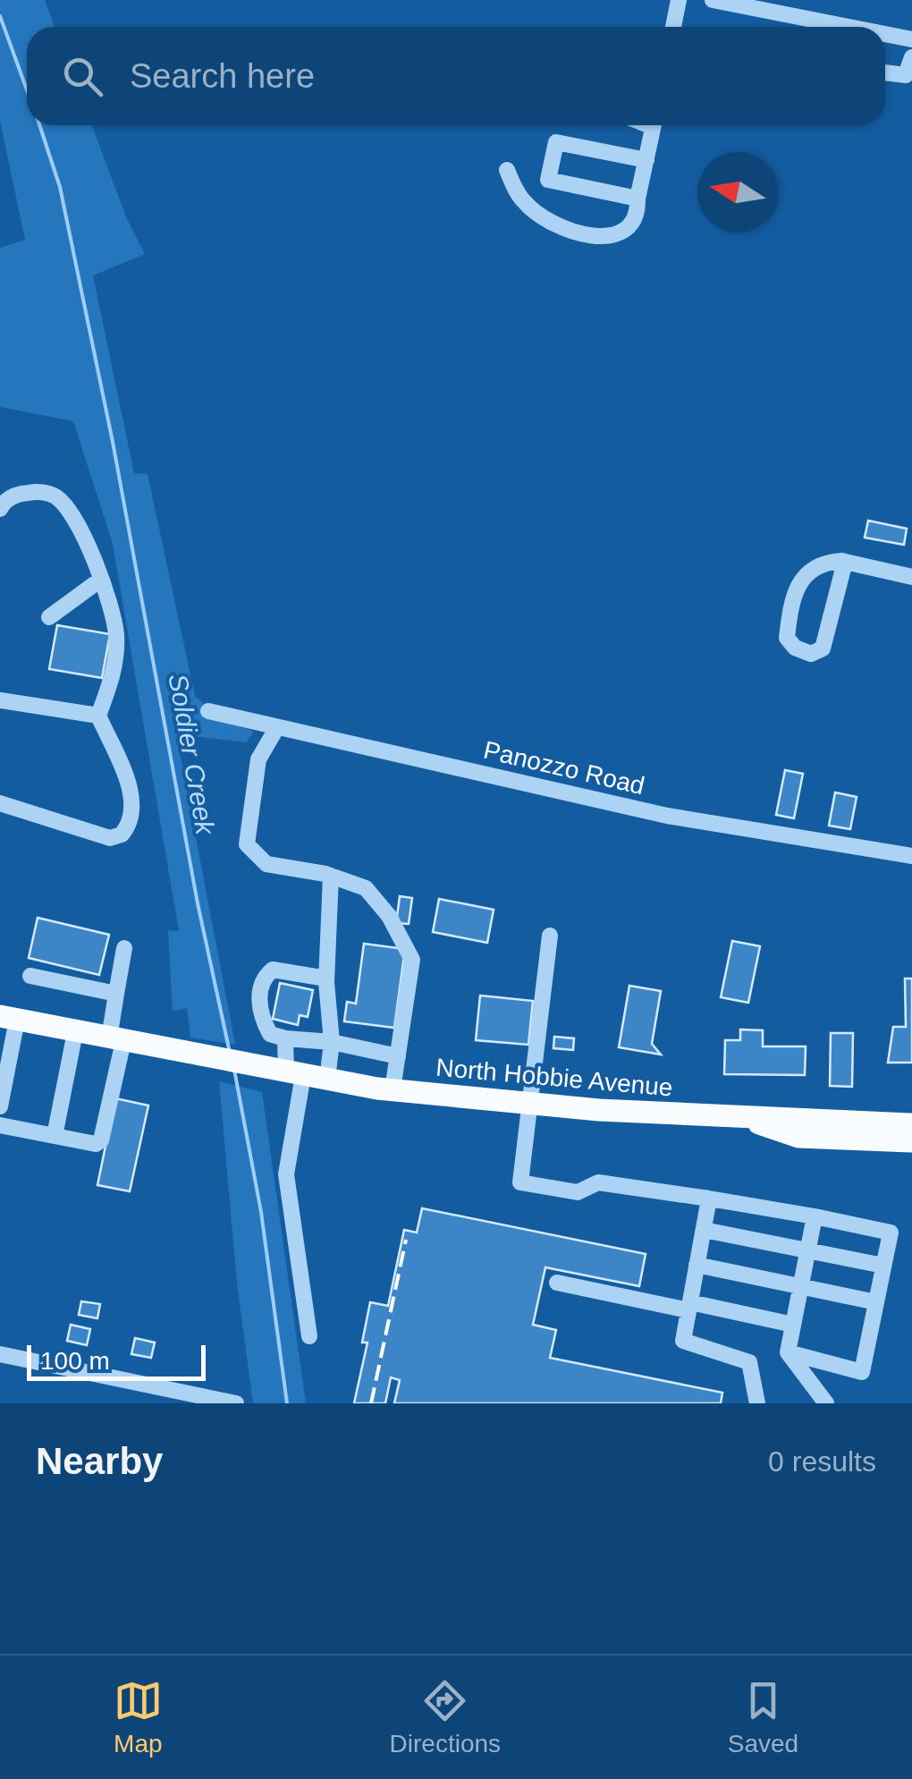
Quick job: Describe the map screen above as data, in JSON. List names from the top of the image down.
{
  "streets": {
    "main road": ["North Hobbie Avenue"],
    "street": ["Panozzo Road"]
  },
  "water": ["Soldier Creek"],
  "scale_bar": "100 m",
  "north": "left",
  "page": {
    "search": "Search here",
    "scale": "100 m",
    "heading": ["Nearby", "0 results"],
    "nav": ["Map", "Directions", "Saved"]
  }
}
